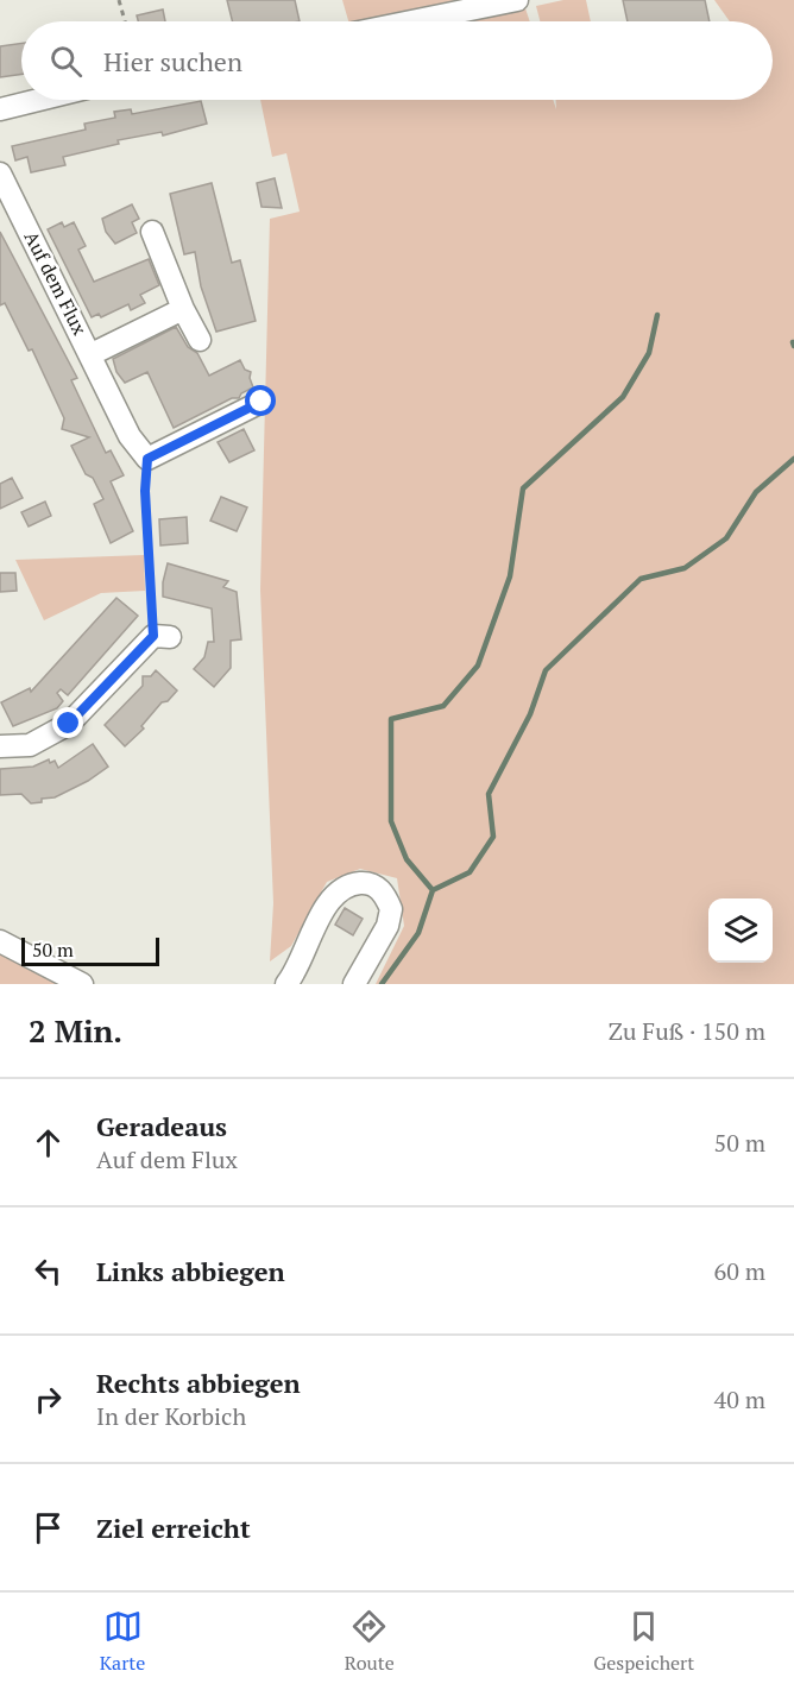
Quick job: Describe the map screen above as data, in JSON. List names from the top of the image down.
{
  "streets": {
    "street": ["Auf dem Flux"]
  },
  "scale_bar": "50 m",
  "page": {
    "search": "Hier suchen",
    "scale": "50 m",
    "heading": ["2 Min.", "Zu Fuß · 150 m"],
    "list": [
      ["Geradeaus", "Auf dem Flux", "50 m"],
      ["Links abbiegen", "60 m"],
      ["Rechts abbiegen", "In der Korbich", "40 m"],
      "Ziel erreicht"
    ],
    "nav": ["Karte", "Route", "Gespeichert"]
  }
}
